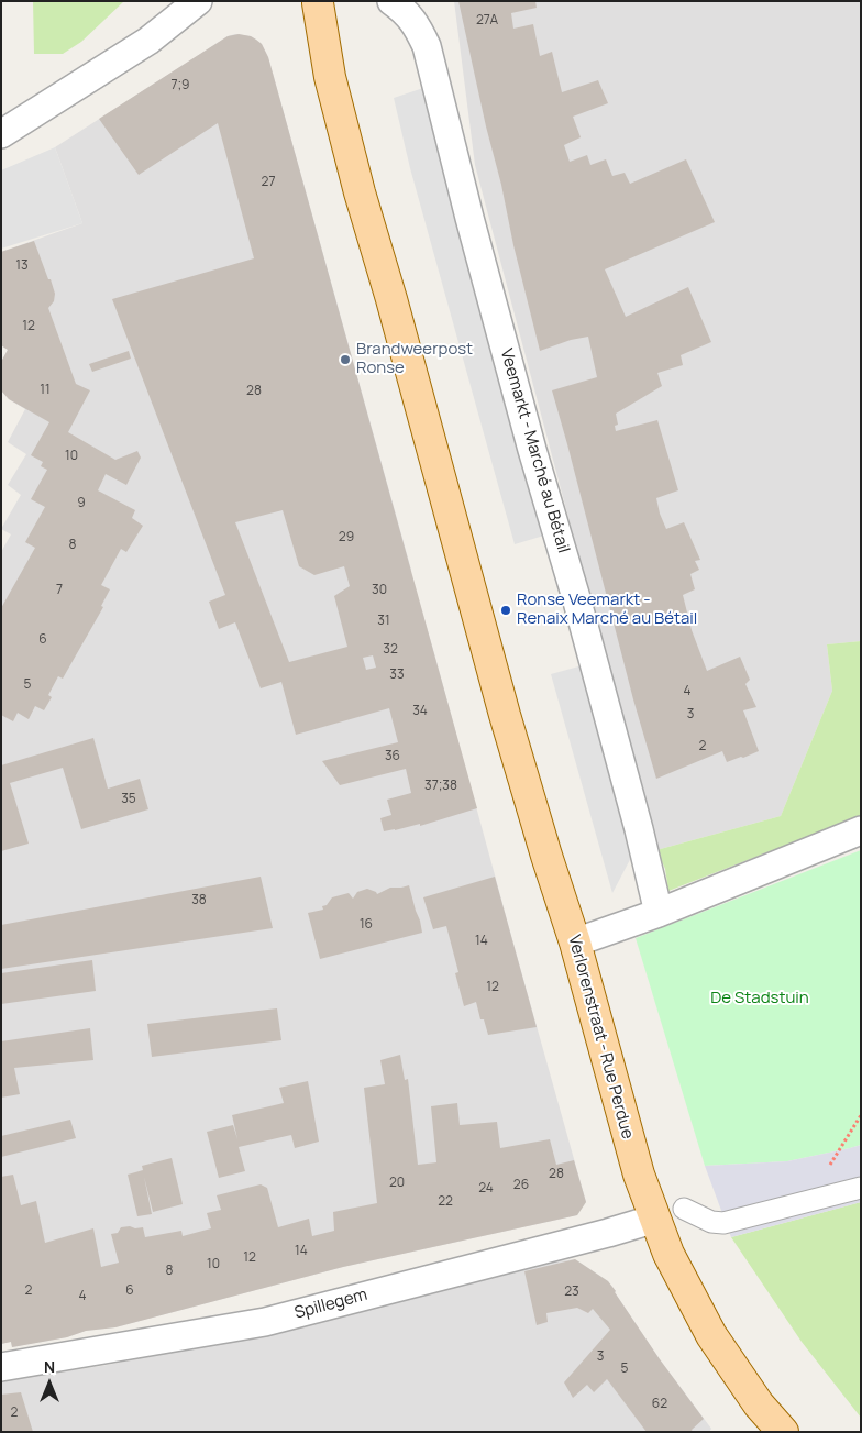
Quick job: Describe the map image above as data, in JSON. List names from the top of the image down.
{
  "streets": {
    "main road": ["Verlorenstraat - Rue Perdue"],
    "street": ["Veemarkt - Marché au Bétail", "Spillegem"]
  },
  "crossings": [
    ["Verlorenstraat - Rue Perdue", "Spillegem"]
  ],
  "parks": ["De Stadstuin"],
  "places": ["Brandweerpost Ronse", "Ronse Veemarkt - Renaix Marché au Bétail"],
  "house_numbers": [
    "27A",
    "7;9",
    "27",
    "13",
    "12",
    "11",
    "28",
    "10",
    "9",
    "29",
    "8",
    "7",
    "30",
    "31",
    "6",
    "32",
    "33",
    "5",
    "4",
    "34",
    "3",
    "2",
    "36",
    "37;38",
    "35",
    "38",
    "16",
    "14",
    "12",
    "28",
    "20",
    "26",
    "24",
    "22",
    "14",
    "12",
    "10",
    "8",
    "2",
    "6",
    "23",
    "4",
    "3",
    "5",
    "62",
    "2"
  ],
  "north": "top"
}
